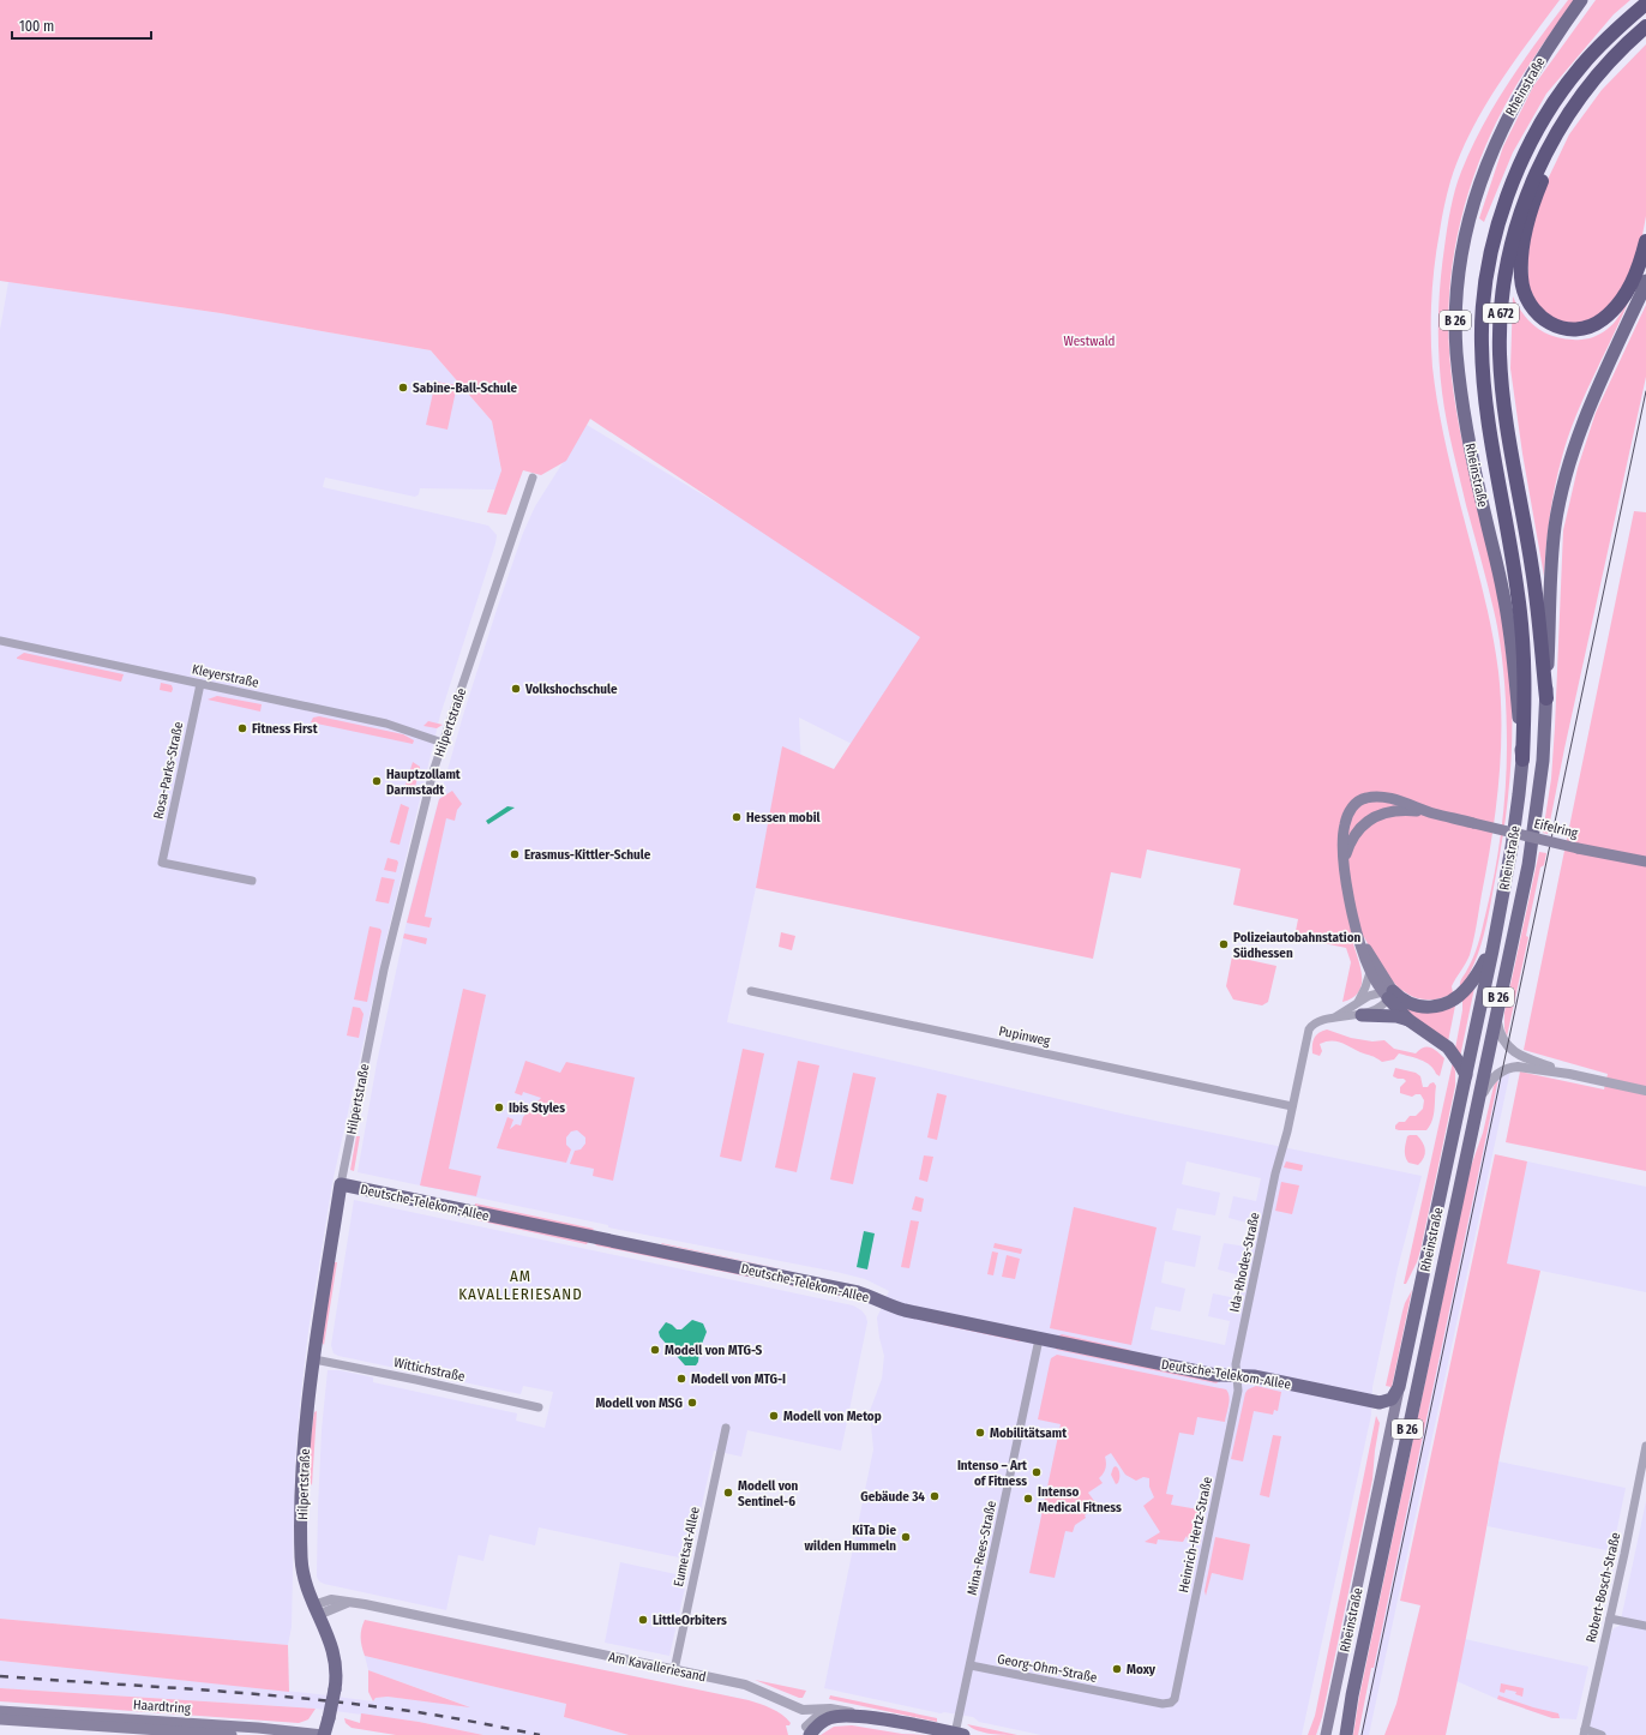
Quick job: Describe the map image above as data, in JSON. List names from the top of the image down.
{
  "streets": {
    "highway": ["A 672"],
    "main road": [
      "Rheinstraße",
      "B 26",
      "Hilpertstraße",
      "Eifelring",
      "Deutsche-Telekom-Allee",
      "Am Kavalleriesand",
      "Haardtring"
    ],
    "street": [
      "Kleyerstraße",
      "Rosa-Parks-Straße",
      "Pupinweg",
      "Ida-Rhodes-Straße",
      "Wittichstraße",
      "Heinrich-Hertz-Straße",
      "Eumetsat-Allee",
      "Mina-Rees-Straße",
      "Robert-Bosch-Straße",
      "Georg-Ohm-Straße"
    ]
  },
  "crossings": [
    ["Rheinstraße", "A 672"],
    ["Rheinstraße", "Deutsche-Telekom-Allee"],
    ["Kleyerstraße", "Hilpertstraße"],
    ["Kleyerstraße", "Rosa-Parks-Straße"],
    ["Hilpertstraße", "Deutsche-Telekom-Allee"],
    ["Hilpertstraße", "Wittichstraße"],
    ["Hilpertstraße", "Am Kavalleriesand"],
    ["Hilpertstraße", "Haardtring"],
    ["Pupinweg", "Ida-Rhodes-Straße"],
    ["Deutsche-Telekom-Allee", "Ida-Rhodes-Straße"],
    ["Deutsche-Telekom-Allee", "Heinrich-Hertz-Straße"],
    ["Deutsche-Telekom-Allee", "Mina-Rees-Straße"],
    ["Ida-Rhodes-Straße", "Heinrich-Hertz-Straße"],
    ["Heinrich-Hertz-Straße", "Georg-Ohm-Straße"],
    ["Eumetsat-Allee", "Am Kavalleriesand"],
    ["Mina-Rees-Straße", "Am Kavalleriesand"],
    ["Mina-Rees-Straße", "Georg-Ohm-Straße"]
  ],
  "districts": ["AM KAVALLERIESAND"],
  "parks": ["Westwald"],
  "places": [
    "Sabine-Ball-Schule",
    "Volkshochschule",
    "Fitness First",
    "Hauptzollamt Darmstadt",
    "Hessen mobil",
    "Erasmus-Kittler-Schule",
    "Polizeiautobahnstation Südhessen",
    "Ibis Styles",
    "Modell von MTG-S",
    "Modell von MTG-I",
    "Modell von MSG",
    "Modell von Metop",
    "Mobilitätsamt",
    "Intenso – Art of Fitness",
    "Modell von Sentinel-6",
    "Gebäude 34",
    "Intenso Medical Fitness",
    "KiTa Die wilden Hummeln",
    "LittleOrbiters",
    "Moxy"
  ],
  "scale_bar": "100 m"
}
